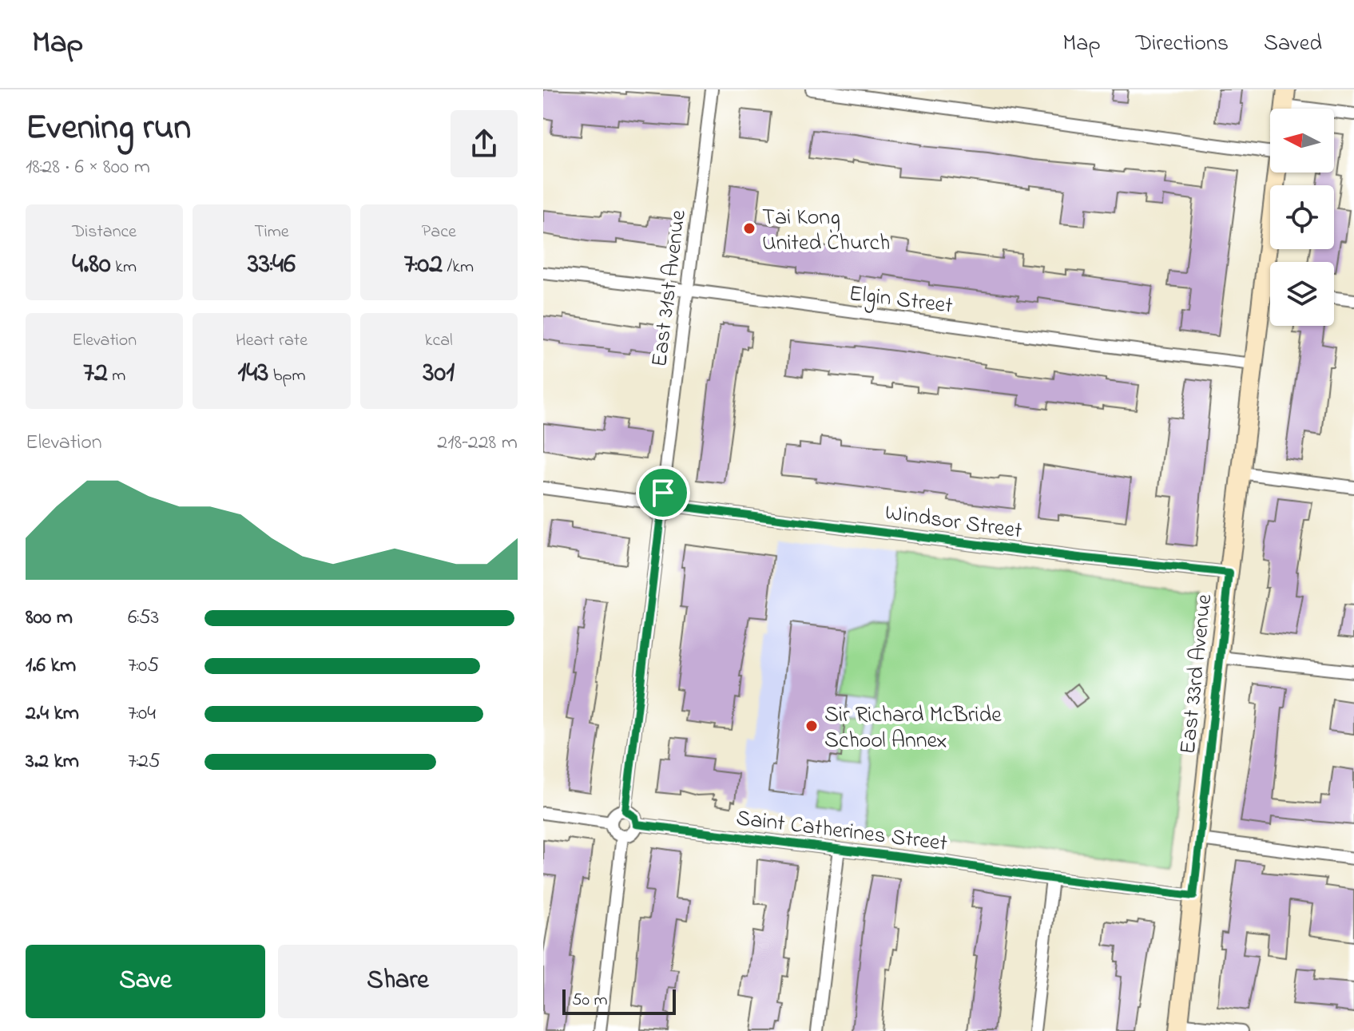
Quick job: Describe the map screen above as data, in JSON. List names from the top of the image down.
{
  "streets": {
    "street": [
      "East 31st Avenue",
      "Elgin Street",
      "Windsor Street",
      "East 33rd Avenue",
      "Saint Catherines Street"
    ]
  },
  "crossings": [
    ["East 31st Avenue", "Elgin Street"],
    ["East 31st Avenue", "Windsor Street"],
    ["Elgin Street", "East 33rd Avenue"],
    ["Windsor Street", "East 33rd Avenue"],
    ["East 33rd Avenue", "Saint Catherines Street"]
  ],
  "places": ["Tai Kong United Church", "Sir Richard McBride School Annex"],
  "scale_bar": "50 m",
  "north": "left",
  "page": {
    "header": "Map",
    "nav": ["Map", "Directions", "Saved"],
    "heading": ["Evening run", "18:28 · 6 × 800 m"],
    "stats": [
      ["Distance", "4.80 km"],
      ["Time", "33:46"],
      ["Pace", "7:02 /km"],
      ["Elevation", "72 m"],
      ["Heart rate", "143 bpm"],
      ["kcal", "301"]
    ],
    "chart": ["Elevation", "218–228 m"],
    "list": [
      {
        "name": "800 m",
        "note": "6:53"
      },
      {
        "name": "1.6 km",
        "note": "7:05"
      },
      {
        "name": "2.4 km",
        "note": "7:04"
      },
      {
        "name": "3.2 km",
        "note": "7:25"
      }
    ],
    "buttons": ["Save", "Share"],
    "scale": "50 m"
  }
}
